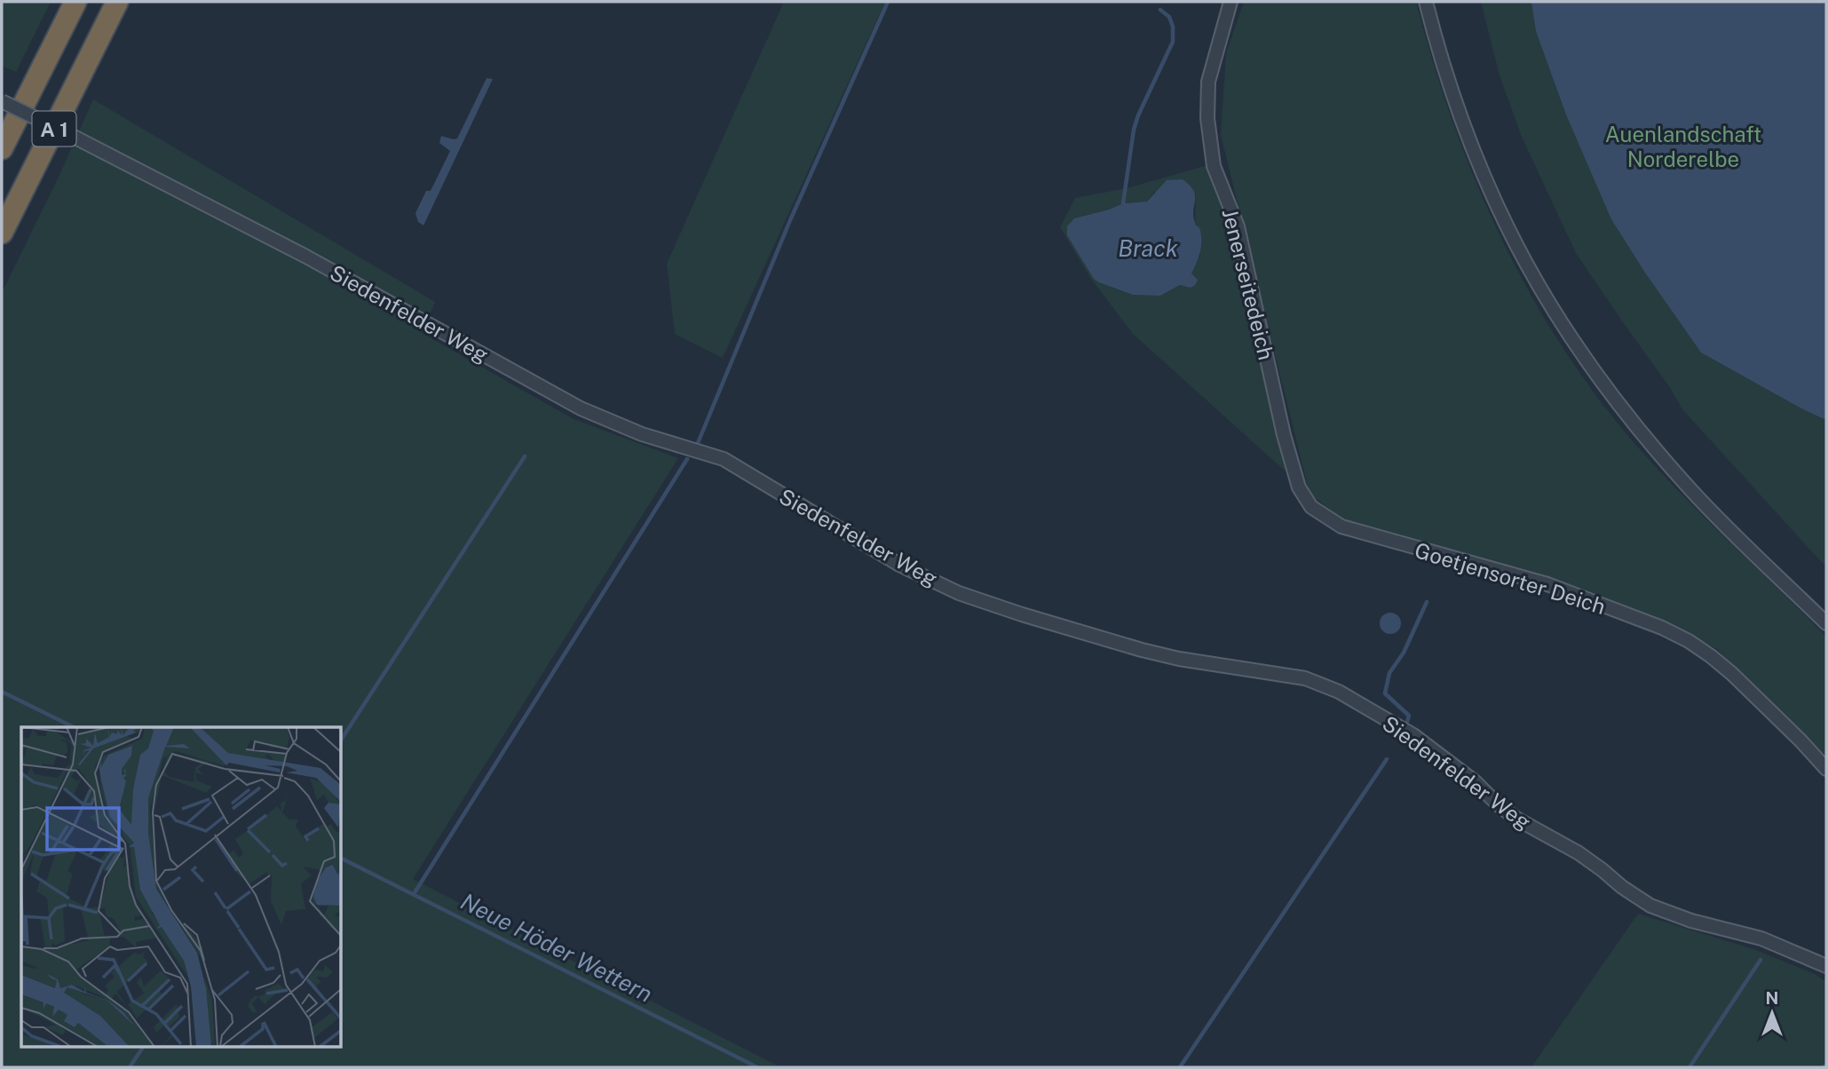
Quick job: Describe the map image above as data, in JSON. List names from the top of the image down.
{
  "streets": {
    "highway": ["A 1"],
    "street": ["Jenerseitedeich", "Siedenfelder Weg", "Goetjensorter Deich"]
  },
  "crossings": [
    ["Jenerseitedeich", "Goetjensorter Deich"]
  ],
  "water": ["Brack", "Neue Höder Wettern"],
  "parks": ["Auenlandschaft Norderelbe"],
  "north": "top"
}
